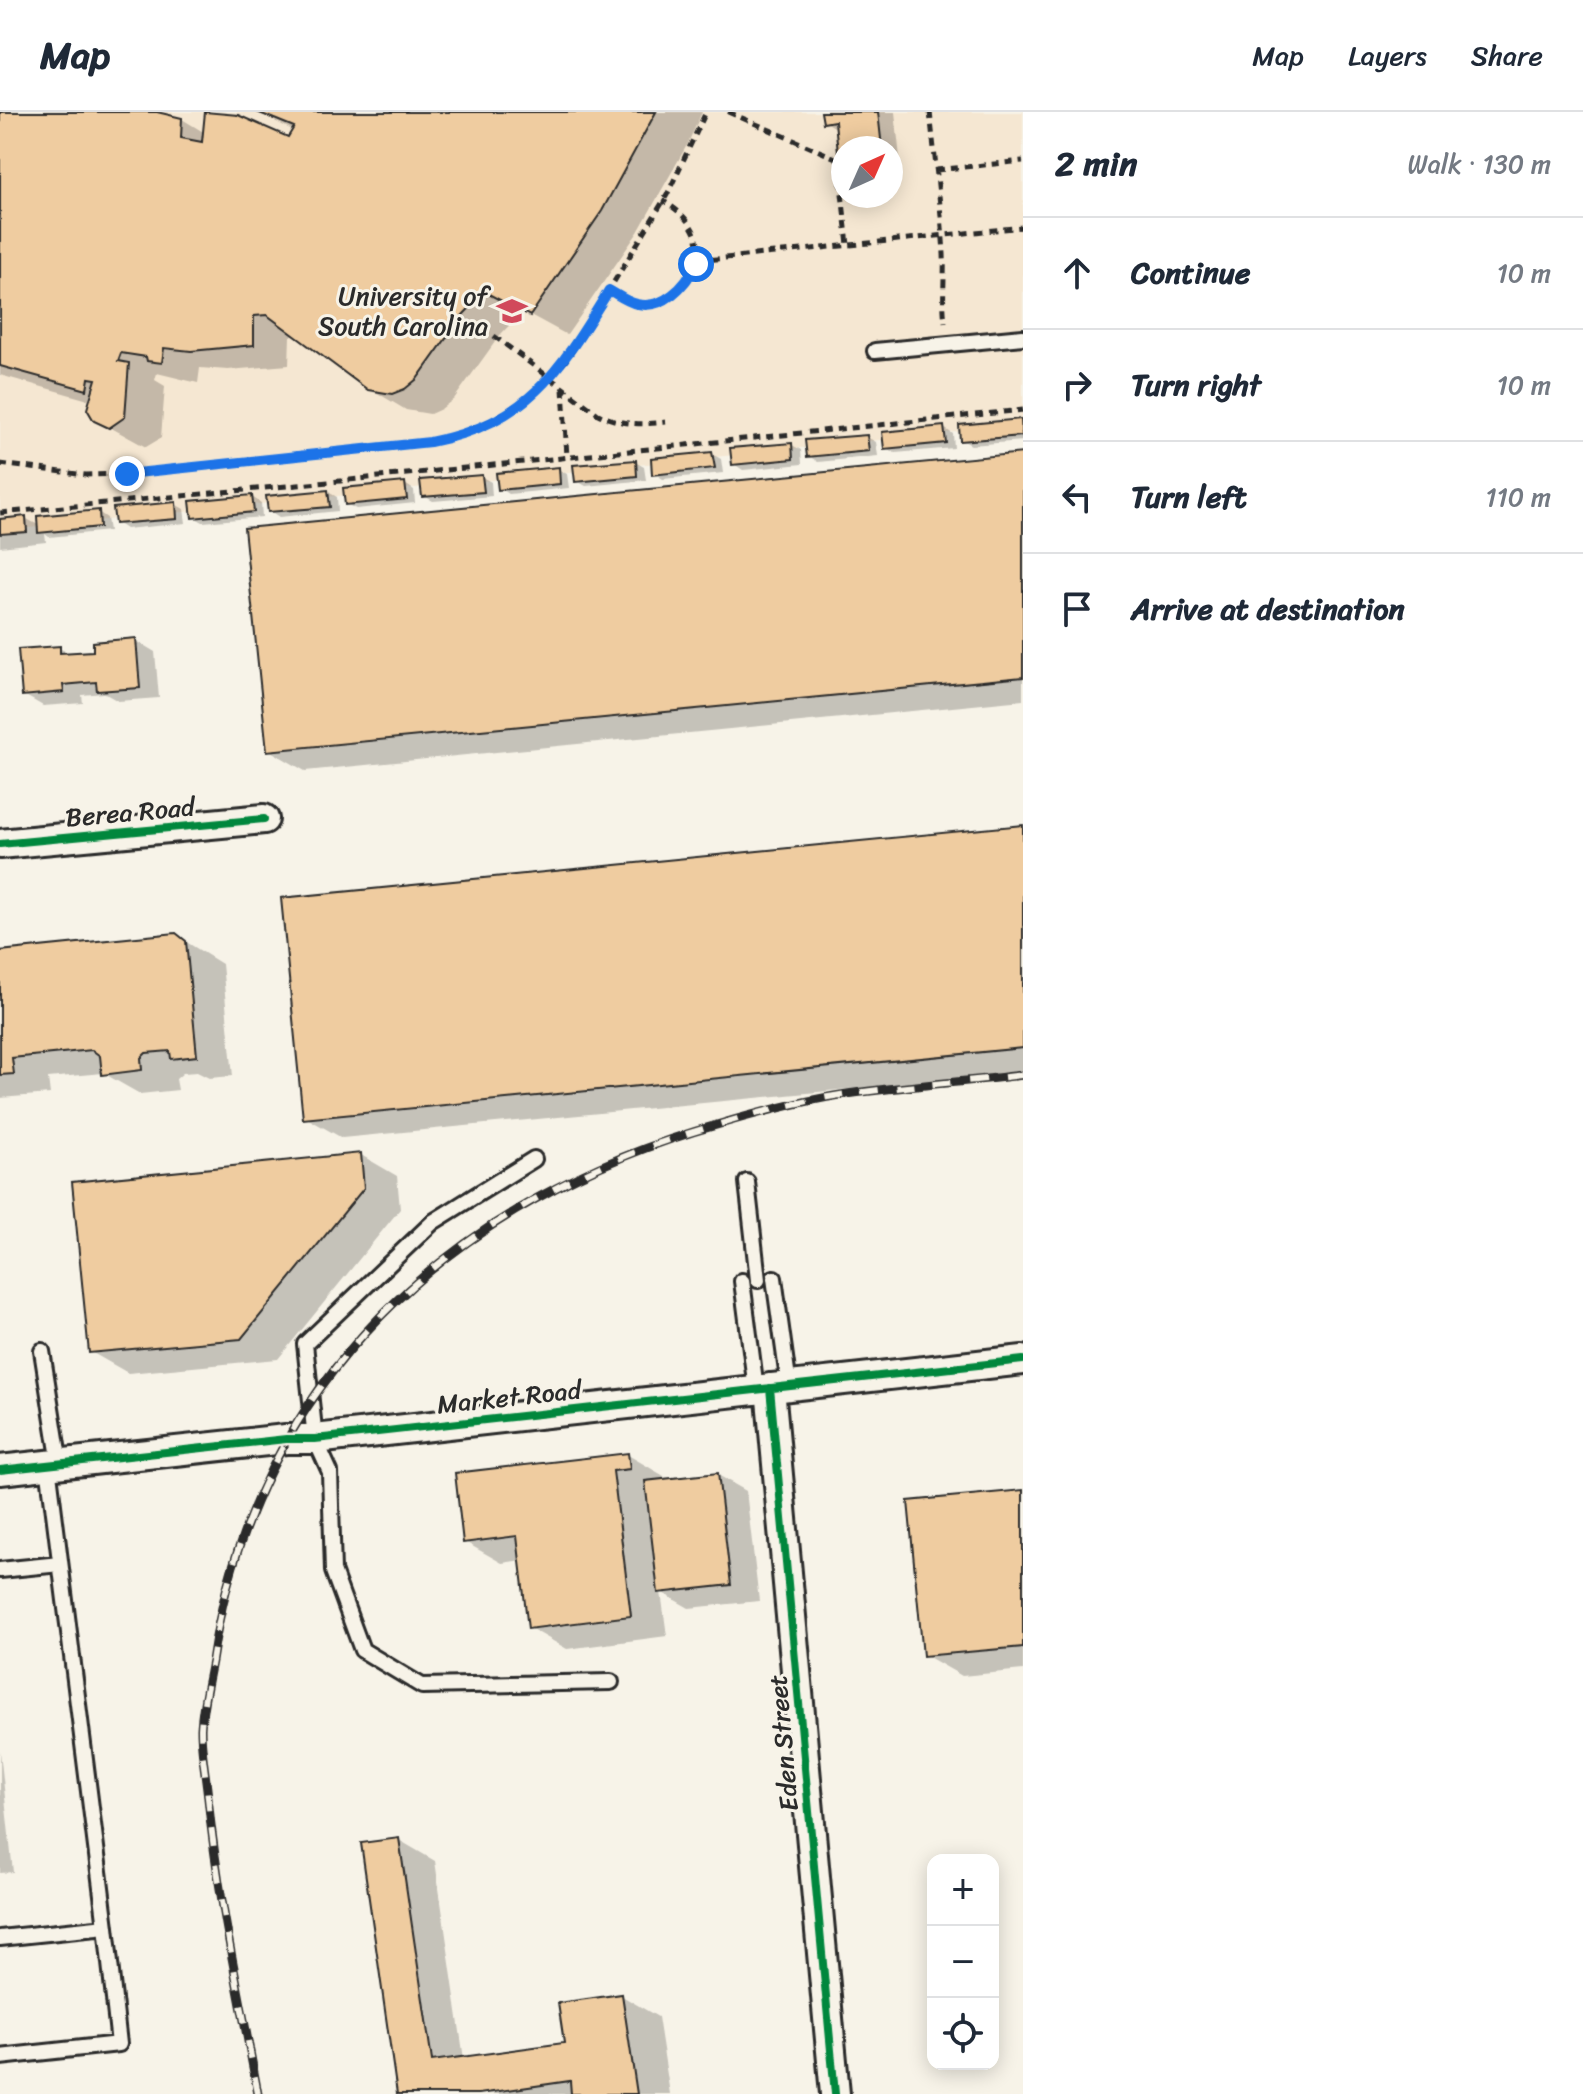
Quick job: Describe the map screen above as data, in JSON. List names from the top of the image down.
{
  "streets": {
    "street": ["Berea Road", "Market Road", "Eden Street"]
  },
  "crossings": [
    ["Market Road", "Eden Street"]
  ],
  "places": {
    "school or university": ["University of South Carolina"]
  },
  "north": "top right",
  "page": {
    "header": "Map",
    "nav": ["Map", "Layers", "Share"],
    "heading": ["2 min", "Walk · 130 m"],
    "list": [
      ["Continue", "10 m"],
      ["Turn right", "10 m"],
      ["Turn left", "110 m"],
      "Arrive at destination"
    ],
    "map_buttons": ["+", "−"]
  }
}
